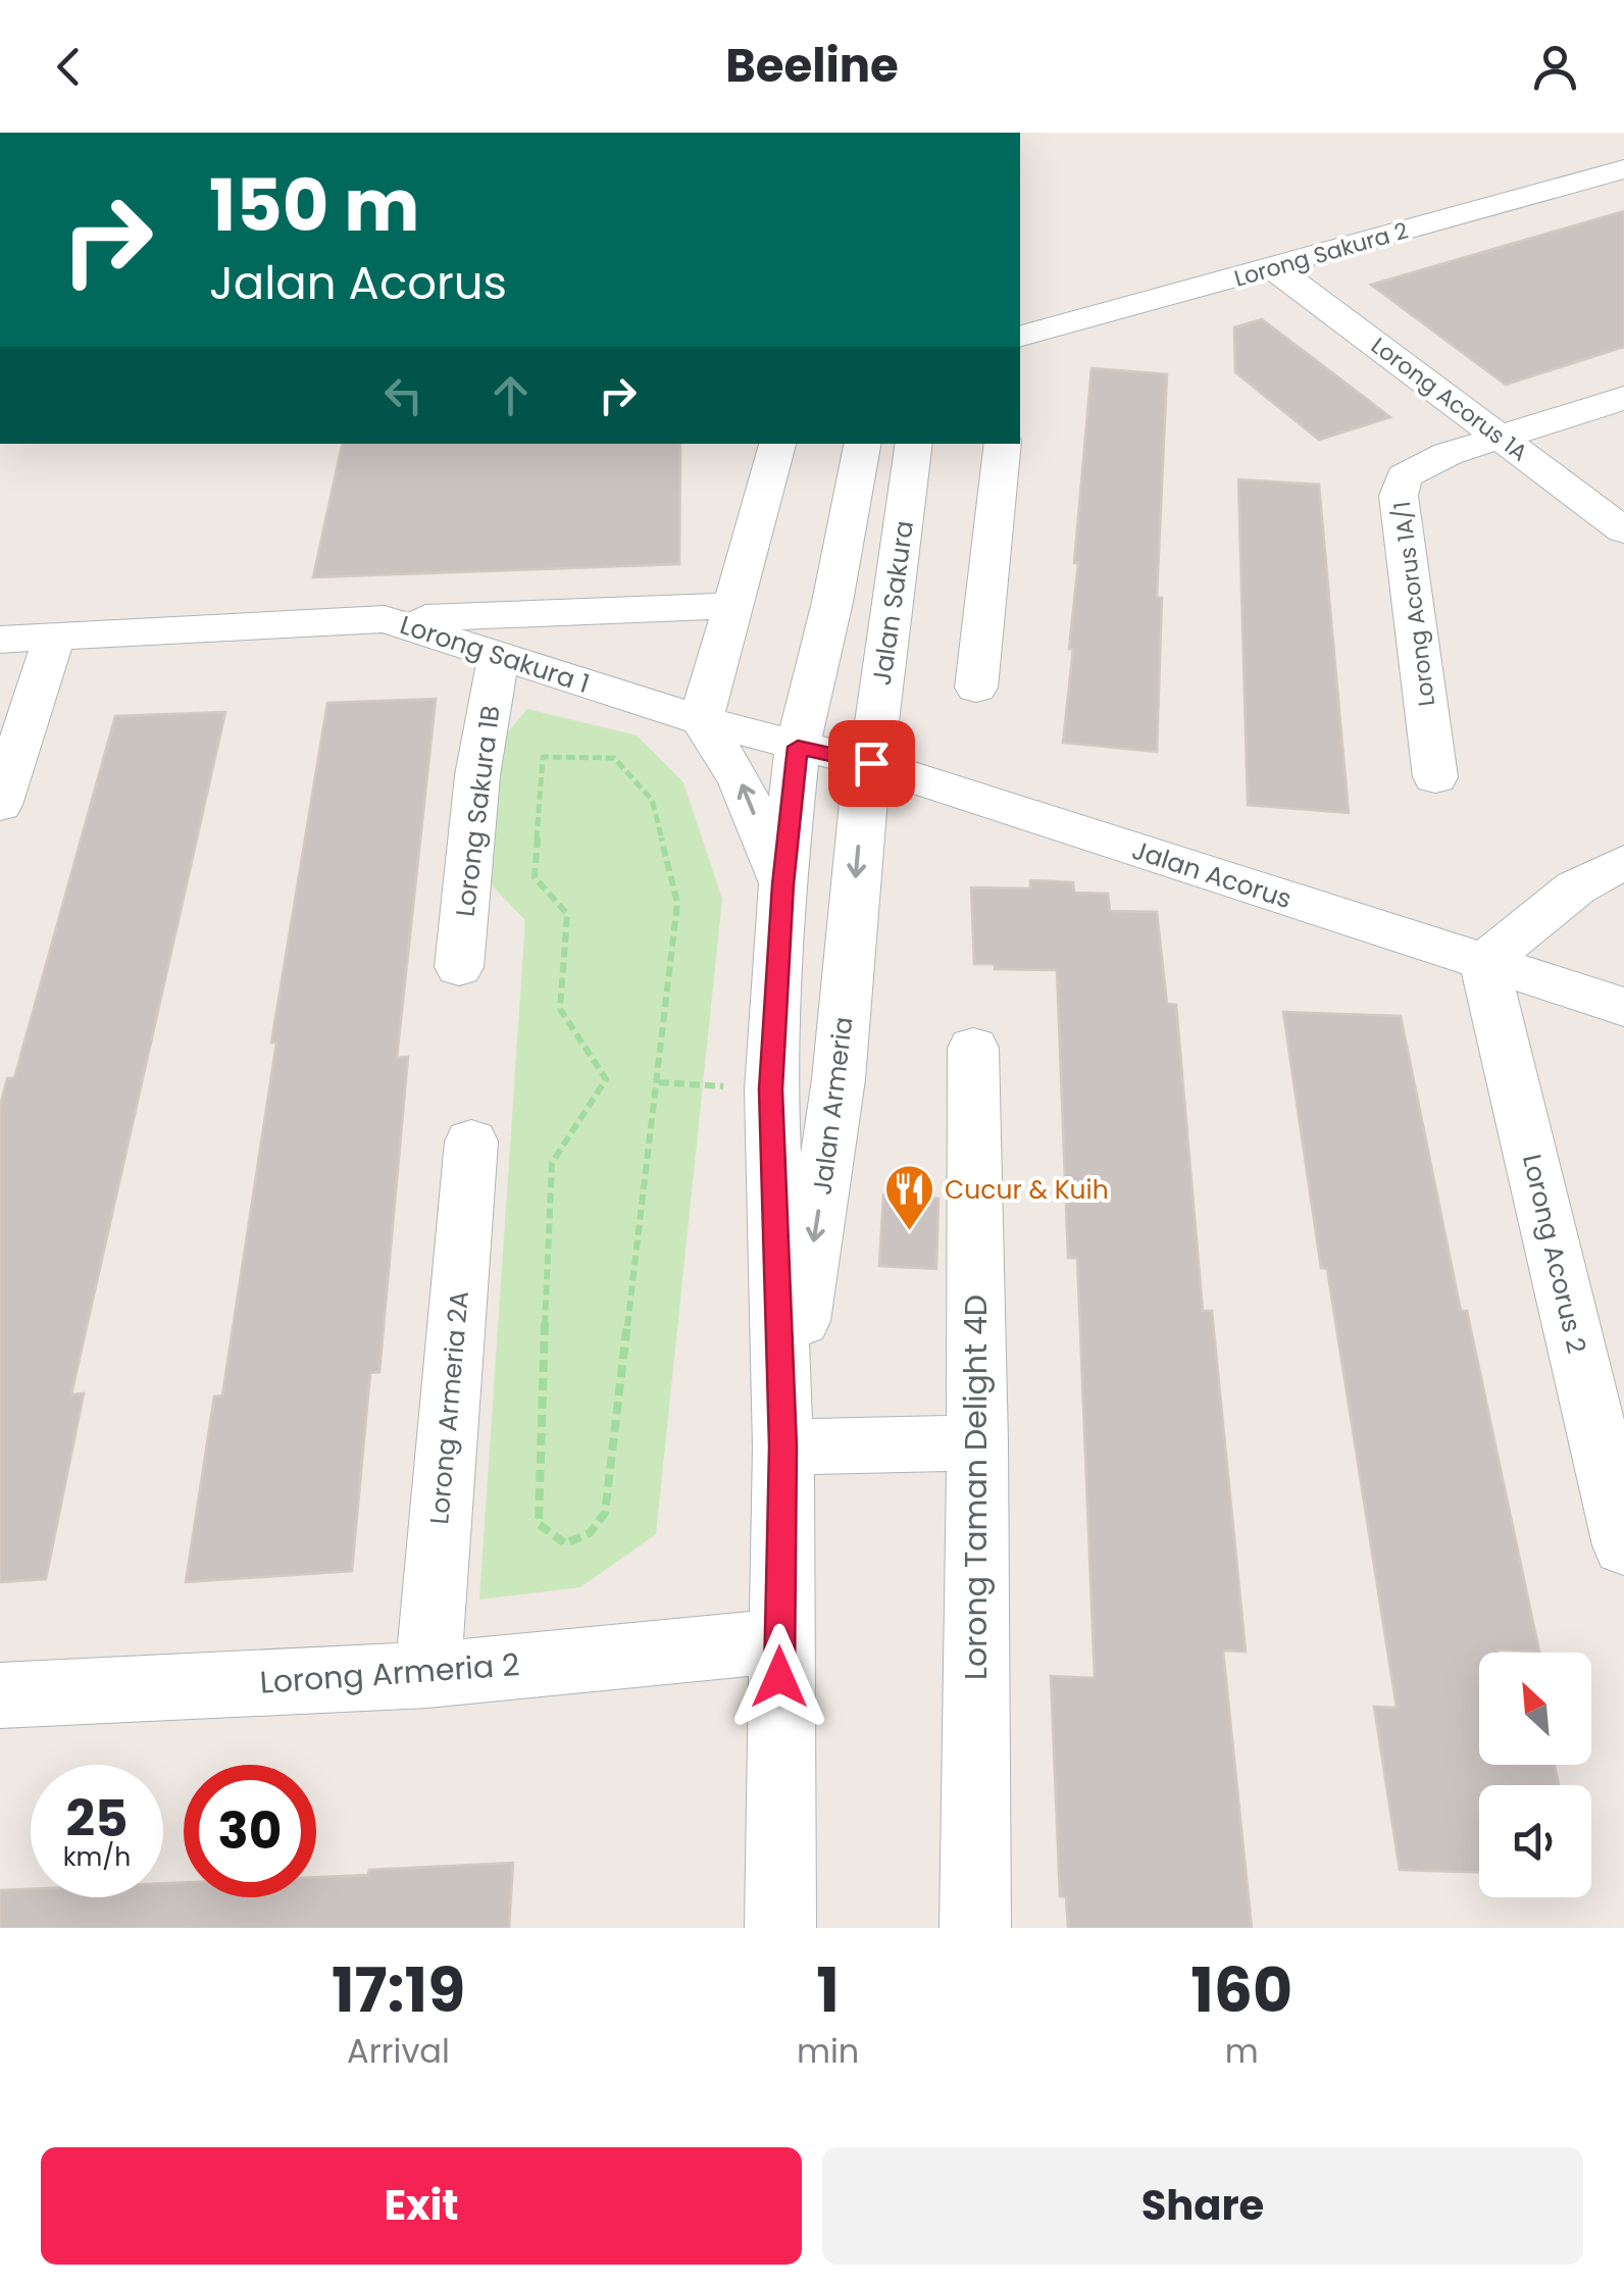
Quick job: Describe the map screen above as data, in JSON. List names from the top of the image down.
{
  "streets": {
    "street": [
      "Lorong Sakura 2",
      "Lorong Acorus 1A",
      "Jalan Sakura",
      "Lorong Acorus 1A/1",
      "Lorong Sakura 1",
      "Lorong Sakura 1B",
      "Jalan Acorus",
      "Jalan Armeria",
      "Lorong Acorus 2",
      "Lorong Armeria 2A",
      "Lorong Taman Delight 4D",
      "Lorong Armeria 2"
    ]
  },
  "crossings": [
    ["Lorong Sakura 2", "Lorong Acorus 1A"],
    ["Lorong Acorus 1A", "Lorong Acorus 1A/1"],
    ["Jalan Sakura", "Jalan Acorus"],
    ["Jalan Sakura", "Jalan Armeria"],
    ["Lorong Sakura 1", "Lorong Sakura 1B"],
    ["Lorong Sakura 1", "Jalan Acorus"],
    ["Lorong Sakura 1", "Jalan Armeria"],
    ["Jalan Acorus", "Jalan Armeria"],
    ["Jalan Acorus", "Lorong Acorus 2"],
    ["Jalan Armeria", "Lorong Armeria 2"],
    ["Lorong Armeria 2A", "Lorong Armeria 2"]
  ],
  "places": {
    "restaurant": ["Cucur & Kuih"]
  },
  "north": "top left",
  "page": {
    "header": "Beeline",
    "turn": ["150 m", "Jalan Acorus"],
    "speed": "25 km/h",
    "limit": "30",
    "eta": [
      "17:19",
      "Arrival",
      "1",
      "min",
      "160",
      "m"
    ],
    "buttons": ["Exit", "Share"]
  }
}
